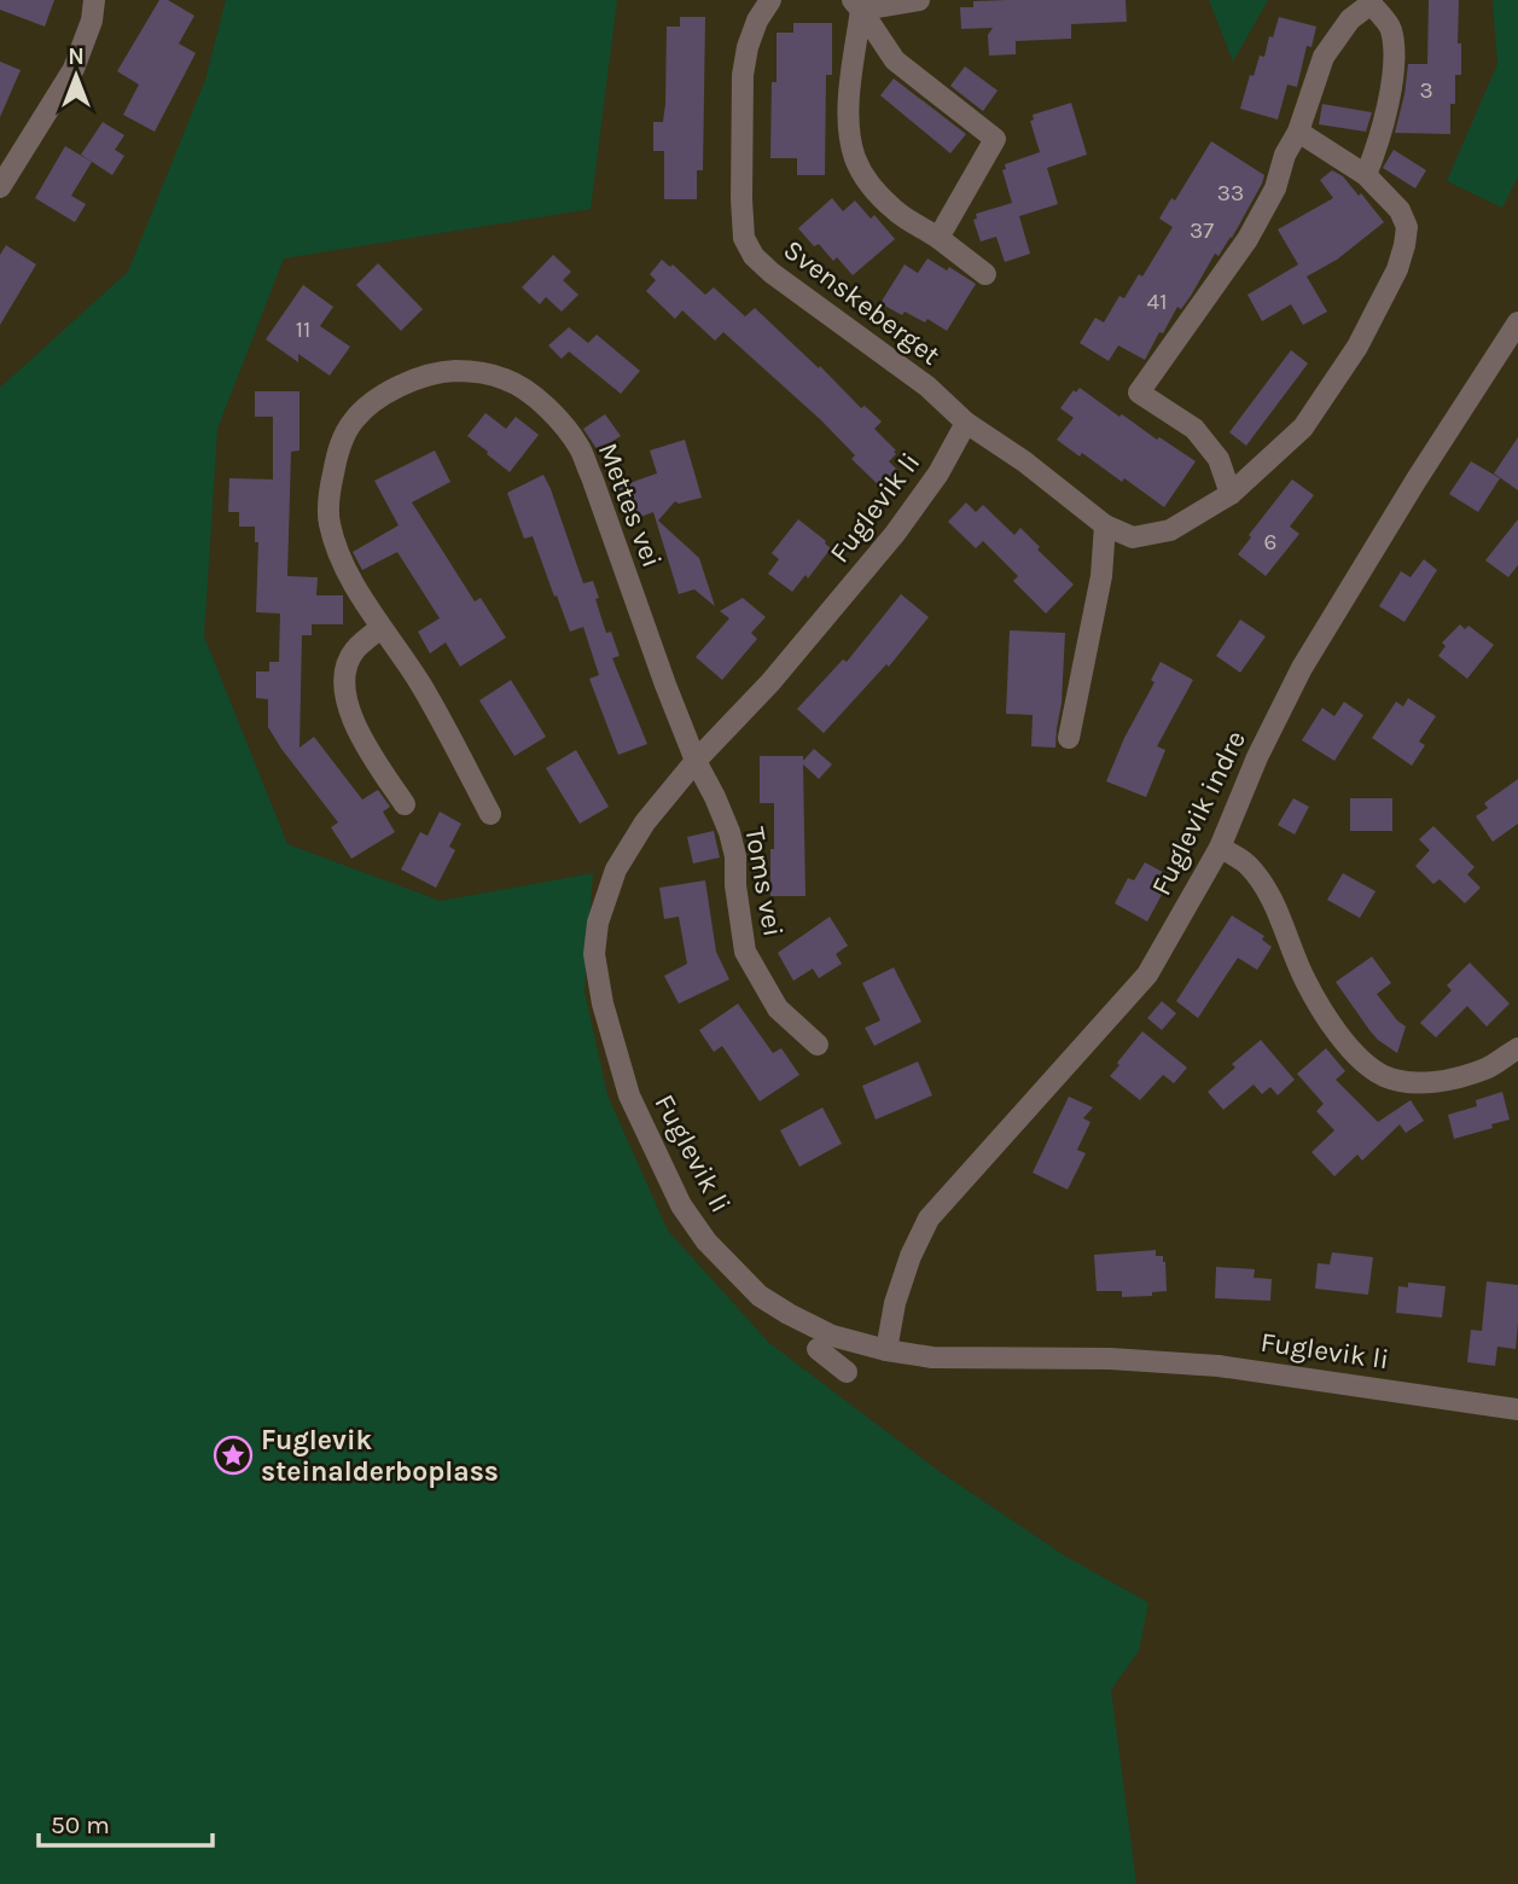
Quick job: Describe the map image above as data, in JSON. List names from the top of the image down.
{
  "streets": {
    "street": [
      "Svenskeberget",
      "Mettes vei",
      "Fuglevik li",
      "Fuglevik indre",
      "Toms vei"
    ]
  },
  "crossings": [
    ["Svenskeberget", "Fuglevik li"],
    ["Mettes vei", "Fuglevik li"],
    ["Mettes vei", "Toms vei"],
    ["Fuglevik li", "Fuglevik indre"],
    ["Fuglevik li", "Toms vei"]
  ],
  "places": {
    "place": ["Fuglevik steinalderboplass"]
  },
  "house_numbers": [
    "3",
    "33",
    "37",
    "41",
    "11",
    "6"
  ],
  "scale_bar": "50 m",
  "north": "top"
}
